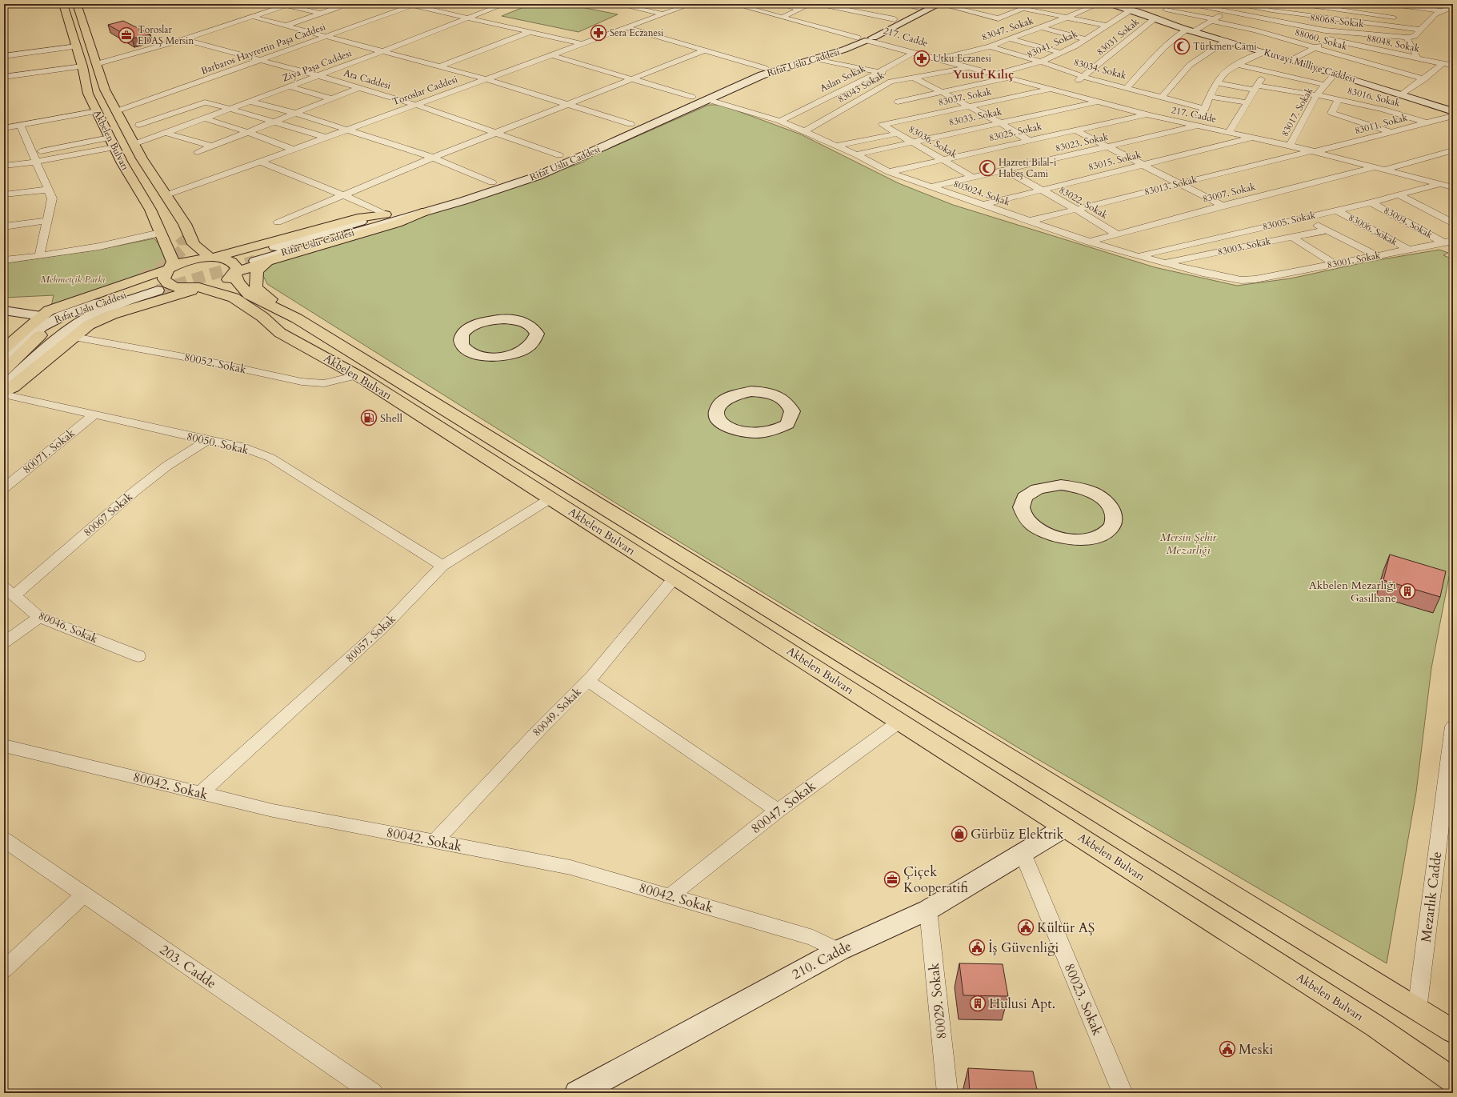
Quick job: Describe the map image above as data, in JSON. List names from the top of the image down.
{
  "streets": {
    "main road": [
      "Rifat Uslu Caddesi",
      "Kuvayi Milliye Caddesi",
      "Akbelen Bulvarı",
      "Rıfat Uslu Caddesi",
      "210. Cadde"
    ],
    "street": [
      "88068. Sokak",
      "83047. Sokak",
      "217. Cadde",
      "83031 Sokak",
      "88060. Sokak",
      "88048. Sokak",
      "83041. Sokak",
      "Barbaros Hayrettin Paşa Caddesi",
      "Ziya Paşa Caddesi",
      "83034. Sokak",
      "Aslan Sokak",
      "Ata Caddesi",
      "83043 Sokak",
      "Toroslar Caddesi",
      "83037. Sokak",
      "83016. Sokak",
      "83017. Sokak",
      "83033. Sokak",
      "83011. Sokak",
      "83025. Sokak",
      "83036. Sokak",
      "83023. Sokak",
      "83015. Sokak",
      "83013. Sokak",
      "803024. Sokak",
      "83007. Sokak",
      "83022. Sokak",
      "83005. Sokak",
      "83004. Sokak",
      "83006. Sokak",
      "83003. Sokak",
      "83001. Sokak",
      "80052. Sokak",
      "80050. Sokak",
      "80071. Sokak",
      "80067 Sokak",
      "80046. Sokak",
      "80057. Sokak",
      "80049. Sokak",
      "80042. Sokak",
      "80047. Sokak",
      "Mezarlık Cadde",
      "203. Cadde",
      "80023. Sokak",
      "80029. Sokak"
    ]
  },
  "crossings": [
    ["83047. Sokak", "217. Cadde"],
    ["83047. Sokak", "83034. Sokak"],
    ["217. Cadde", "83041. Sokak"],
    ["217. Cadde", "Rifat Uslu Caddesi"],
    ["217. Cadde", "Aslan Sokak"],
    ["217. Cadde", "83043 Sokak"],
    ["217. Cadde", "83037. Sokak"],
    ["217. Cadde", "83017. Sokak"],
    ["217. Cadde", "83033. Sokak"],
    ["217. Cadde", "83011. Sokak"],
    ["217. Cadde", "83025. Sokak"],
    ["217. Cadde", "83023. Sokak"],
    ["217. Cadde", "83015. Sokak"],
    ["217. Cadde", "83013. Sokak"],
    ["217. Cadde", "83007. Sokak"],
    ["217. Cadde", "83005. Sokak"],
    ["83031 Sokak", "88060. Sokak"],
    ["83031 Sokak", "Kuvayi Milliye Caddesi"],
    ["83031 Sokak", "83034. Sokak"],
    ["83041. Sokak", "Kuvayi Milliye Caddesi"],
    ["83041. Sokak", "83034. Sokak"],
    ["Barbaros Hayrettin Paşa Caddesi", "Ata Caddesi"],
    ["Barbaros Hayrettin Paşa Caddesi", "Akbelen Bulvarı"],
    ["Rifat Uslu Caddesi", "Ata Caddesi"],
    ["Rifat Uslu Caddesi", "803024. Sokak"],
    ["Ziya Paşa Caddesi", "Ata Caddesi"],
    ["Ziya Paşa Caddesi", "Akbelen Bulvarı"],
    ["Kuvayi Milliye Caddesi", "83017. Sokak"],
    ["Aslan Sokak", "803024. Sokak"],
    ["Ata Caddesi", "Toroslar Caddesi"],
    ["83043 Sokak", "803024. Sokak"],
    ["Toroslar Caddesi", "Akbelen Bulvarı"],
    ["83037. Sokak", "83036. Sokak"],
    ["83016. Sokak", "83017. Sokak"],
    ["83016. Sokak", "83011. Sokak"],
    ["83033. Sokak", "83036. Sokak"],
    ["83033. Sokak", "803024. Sokak"],
    ["83011. Sokak", "83013. Sokak"],
    ["83025. Sokak", "83036. Sokak"],
    ["83025. Sokak", "803024. Sokak"],
    ["Akbelen Bulvarı", "80052. Sokak"],
    ["Akbelen Bulvarı", "80057. Sokak"],
    ["Akbelen Bulvarı", "80049. Sokak"],
    ["Akbelen Bulvarı", "80047. Sokak"],
    ["Akbelen Bulvarı", "Mezarlık Cadde"],
    ["Akbelen Bulvarı", "210. Cadde"],
    ["83036. Sokak", "83023. Sokak"],
    ["83023. Sokak", "803024. Sokak"],
    ["83023. Sokak", "83022. Sokak"],
    ["83015. Sokak", "803024. Sokak"],
    ["83015. Sokak", "83022. Sokak"],
    ["83013. Sokak", "803024. Sokak"],
    ["83013. Sokak", "83022. Sokak"],
    ["803024. Sokak", "83007. Sokak"],
    ["803024. Sokak", "83005. Sokak"],
    ["803024. Sokak", "83003. Sokak"],
    ["803024. Sokak", "83001. Sokak"],
    ["83007. Sokak", "83022. Sokak"],
    ["83005. Sokak", "83004. Sokak"],
    ["83005. Sokak", "83006. Sokak"],
    ["83004. Sokak", "83001. Sokak"],
    ["83006. Sokak", "83001. Sokak"],
    ["80050. Sokak", "80071. Sokak"],
    ["80050. Sokak", "80067 Sokak"],
    ["80050. Sokak", "80057. Sokak"],
    ["80067 Sokak", "80046. Sokak"],
    ["80057. Sokak", "80042. Sokak"],
    ["80049. Sokak", "80042. Sokak"],
    ["80042. Sokak", "80047. Sokak"],
    ["80042. Sokak", "210. Cadde"],
    ["210. Cadde", "80023. Sokak"],
    ["210. Cadde", "80029. Sokak"]
  ],
  "districts": ["Yusuf Kılıç"],
  "parks": ["Mehmetçik Parkı", "Mersin Şehir Mezarlığı"],
  "places": {
    "pharmacy": ["Sera Eczanesi", "Utku Eczanesi"],
    "office": ["Toroslar EDAŞ Mersin", "Çiçek Kooperatifi"],
    "mosque": ["Türkmen Cami", "Hazreti Bilal-i Habeş Cami"],
    "fuel station": ["Shell"],
    "building": ["Akbelen Mezarlığı Gasilhane", "Hulusi Apt."],
    "shop": ["Gürbüz Elektrik"],
    "public building": ["Kültür AŞ", "İş Güvenliği", "Meski"]
  }
}
